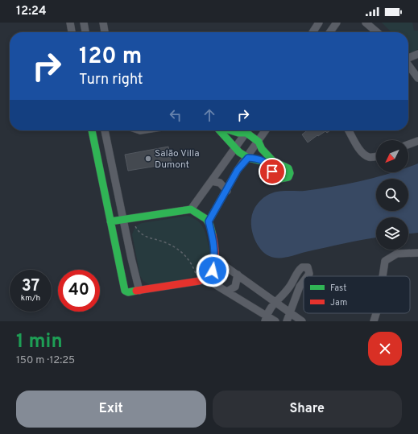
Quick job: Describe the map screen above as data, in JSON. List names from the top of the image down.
{
  "places": ["Salão Villa Dumont"],
  "legend": ["Fast", "Jam"],
  "north": "bottom left",
  "page": {
    "status": "12:24",
    "turn": ["120 m", "Turn right"],
    "speed": "37 km/h",
    "limit": "40",
    "heading": ["1 min", "150 m · 12:25"],
    "buttons": ["Exit", "Share"]
  }
}
